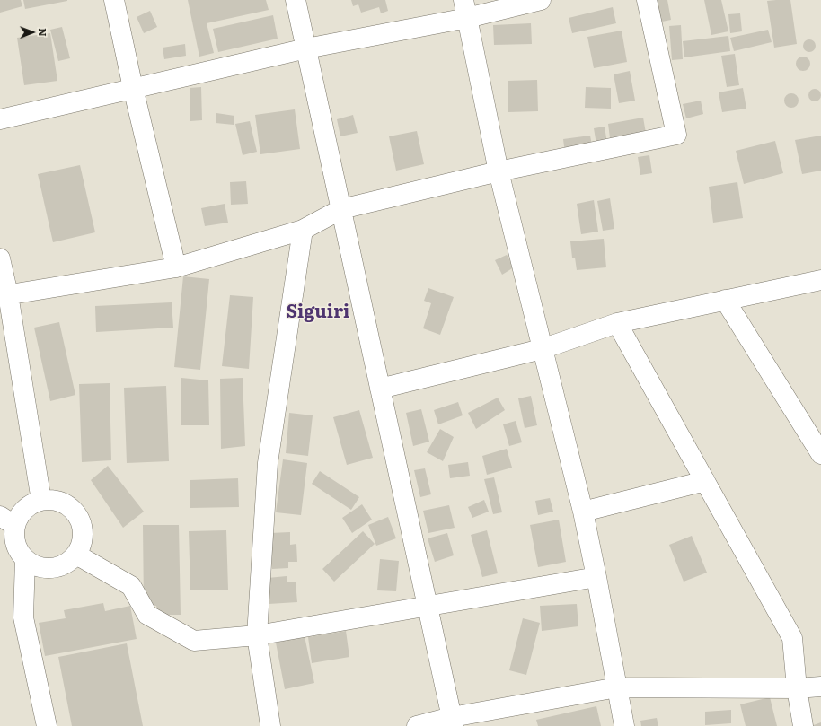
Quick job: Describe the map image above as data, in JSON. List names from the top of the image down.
{
  "districts": ["Siguiri"],
  "north": "right"
}
